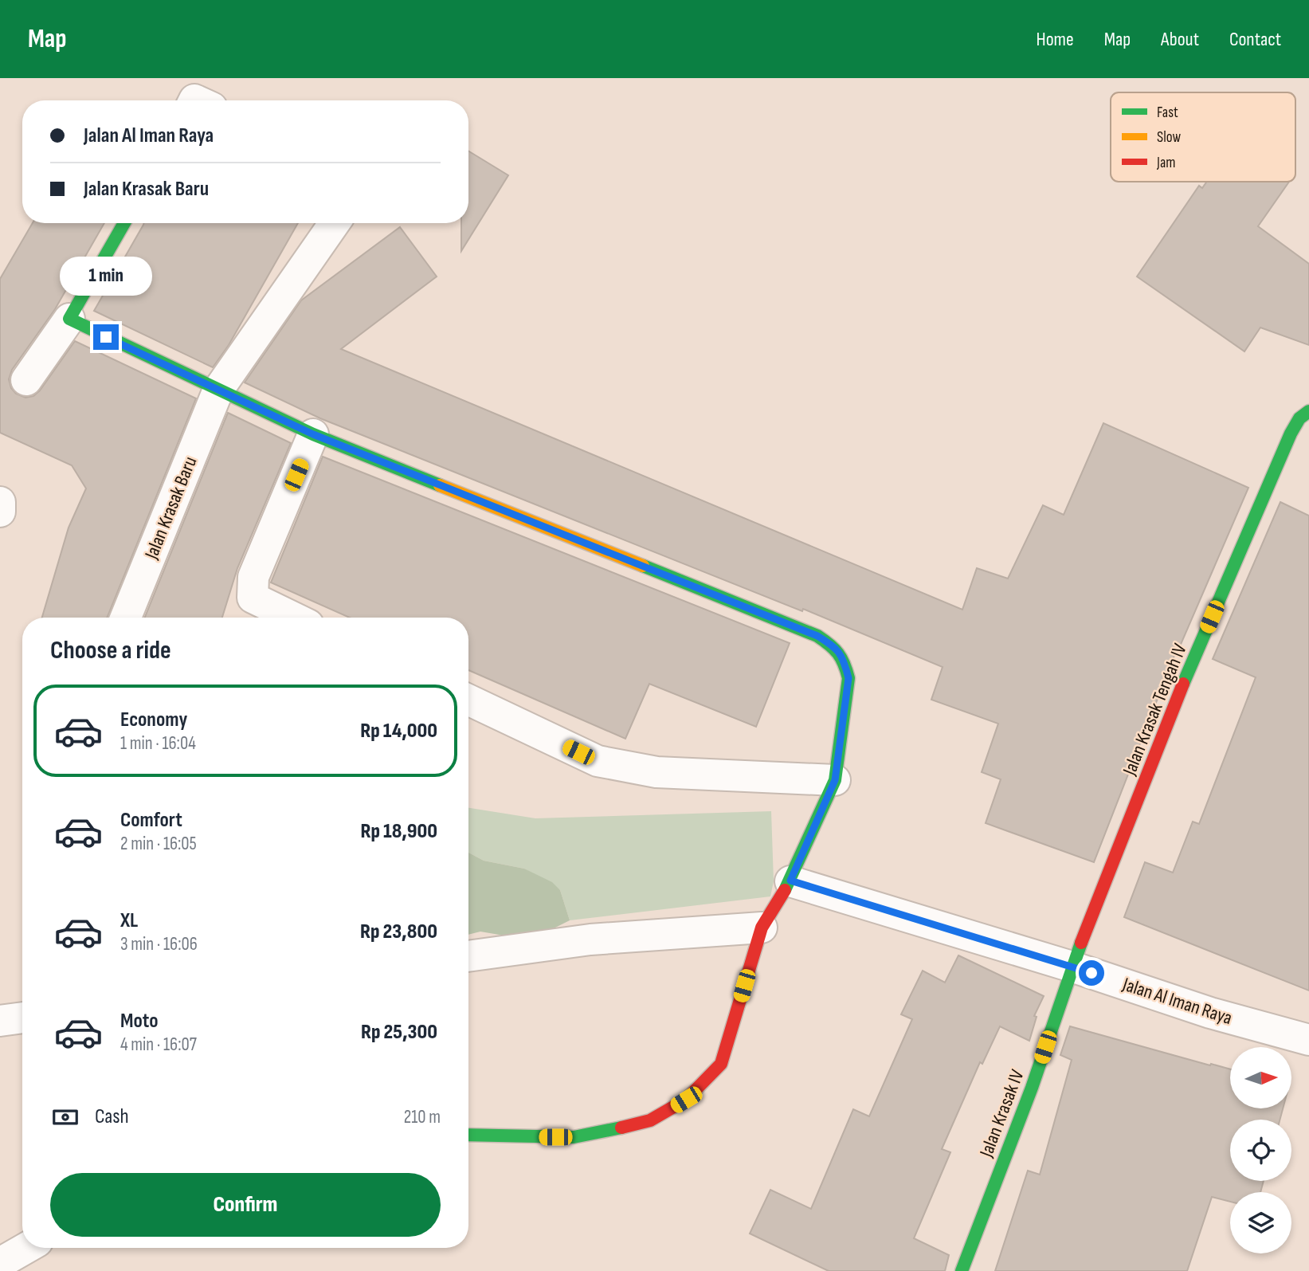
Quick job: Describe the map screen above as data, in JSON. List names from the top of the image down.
{
  "streets": {
    "street": [
      "Jalan Krasak Baru",
      "Jalan Krasak Tengah IV",
      "Jalan Al Iman Raya",
      "Jalan Krasak IV"
    ]
  },
  "crossings": [
    ["Jalan Krasak Tengah IV", "Jalan Al Iman Raya"],
    ["Jalan Krasak Tengah IV", "Jalan Krasak IV"],
    ["Jalan Al Iman Raya", "Jalan Krasak IV"]
  ],
  "legend": ["Fast", "Slow", "Jam"],
  "north": "right",
  "page": {
    "header": "Map",
    "nav": [
      "Home",
      "Map",
      "About",
      "Contact"
    ],
    "banner": ["Jalan Al Iman Raya", "Jalan Krasak Baru"],
    "bubble": "1 min",
    "heading": "Choose a ride",
    "list": [
      {
        "name": "Economy",
        "note": "1 min · 16:04",
        "value": "Rp 14,000"
      },
      {
        "name": "Comfort",
        "note": "2 min · 16:05",
        "value": "Rp 18,900"
      },
      {
        "name": "XL",
        "note": "3 min · 16:06",
        "value": "Rp 23,800"
      },
      {
        "name": "Moto",
        "note": "4 min · 16:07",
        "value": "Rp 25,300"
      }
    ],
    "pay": ["Cash", "210 m"],
    "buttons": "Confirm"
  }
}
